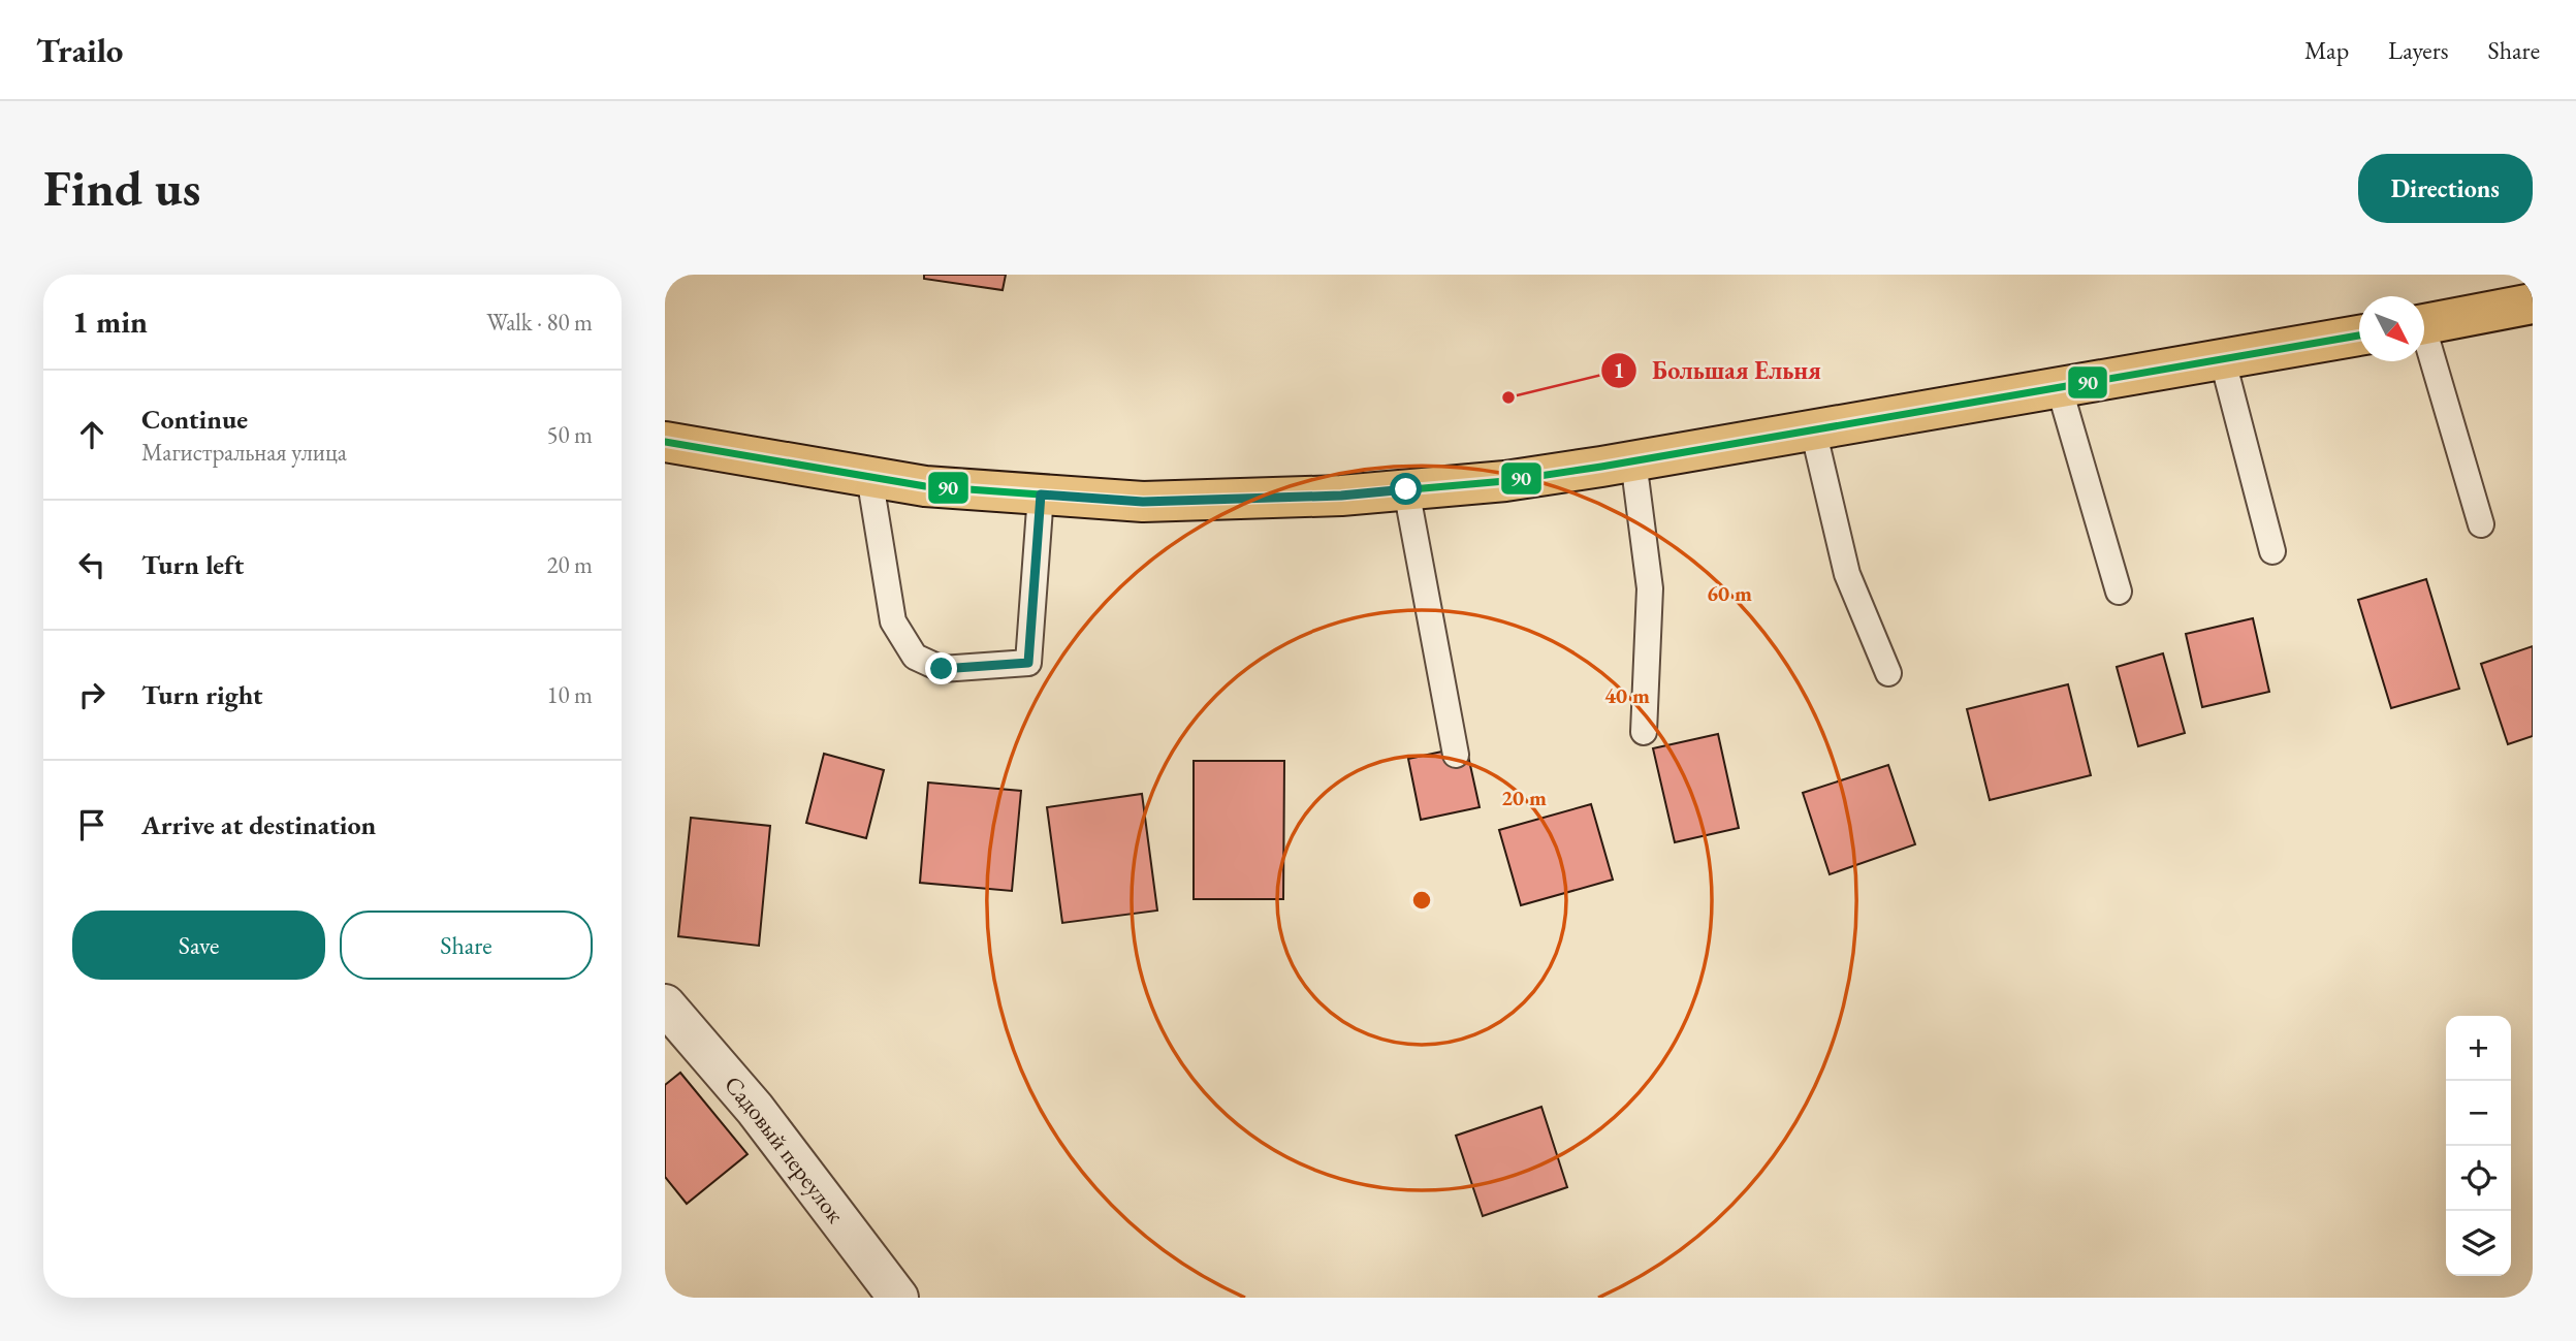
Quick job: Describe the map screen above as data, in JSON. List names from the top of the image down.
{
  "streets": {
    "street": ["Садовый переулок"]
  },
  "places": ["Большая Ельня"],
  "lines": ["transit line 90"],
  "north": "bottom right",
  "page": {
    "header": "Trailo",
    "nav": ["Map", "Layers", "Share"],
    "buttons": [
      "Directions",
      ["Save", "Share"]
    ],
    "title": "Find us",
    "heading": ["1 min", "Walk · 80 m"],
    "list": [
      ["Continue", "Магистральная улица", "50 m"],
      ["Turn left", "20 m"],
      ["Turn right", "10 m"],
      "Arrive at destination"
    ],
    "map_buttons": ["+", "−"]
  },
  "rings": ["60 m", "40 m", "20 m"]
}
